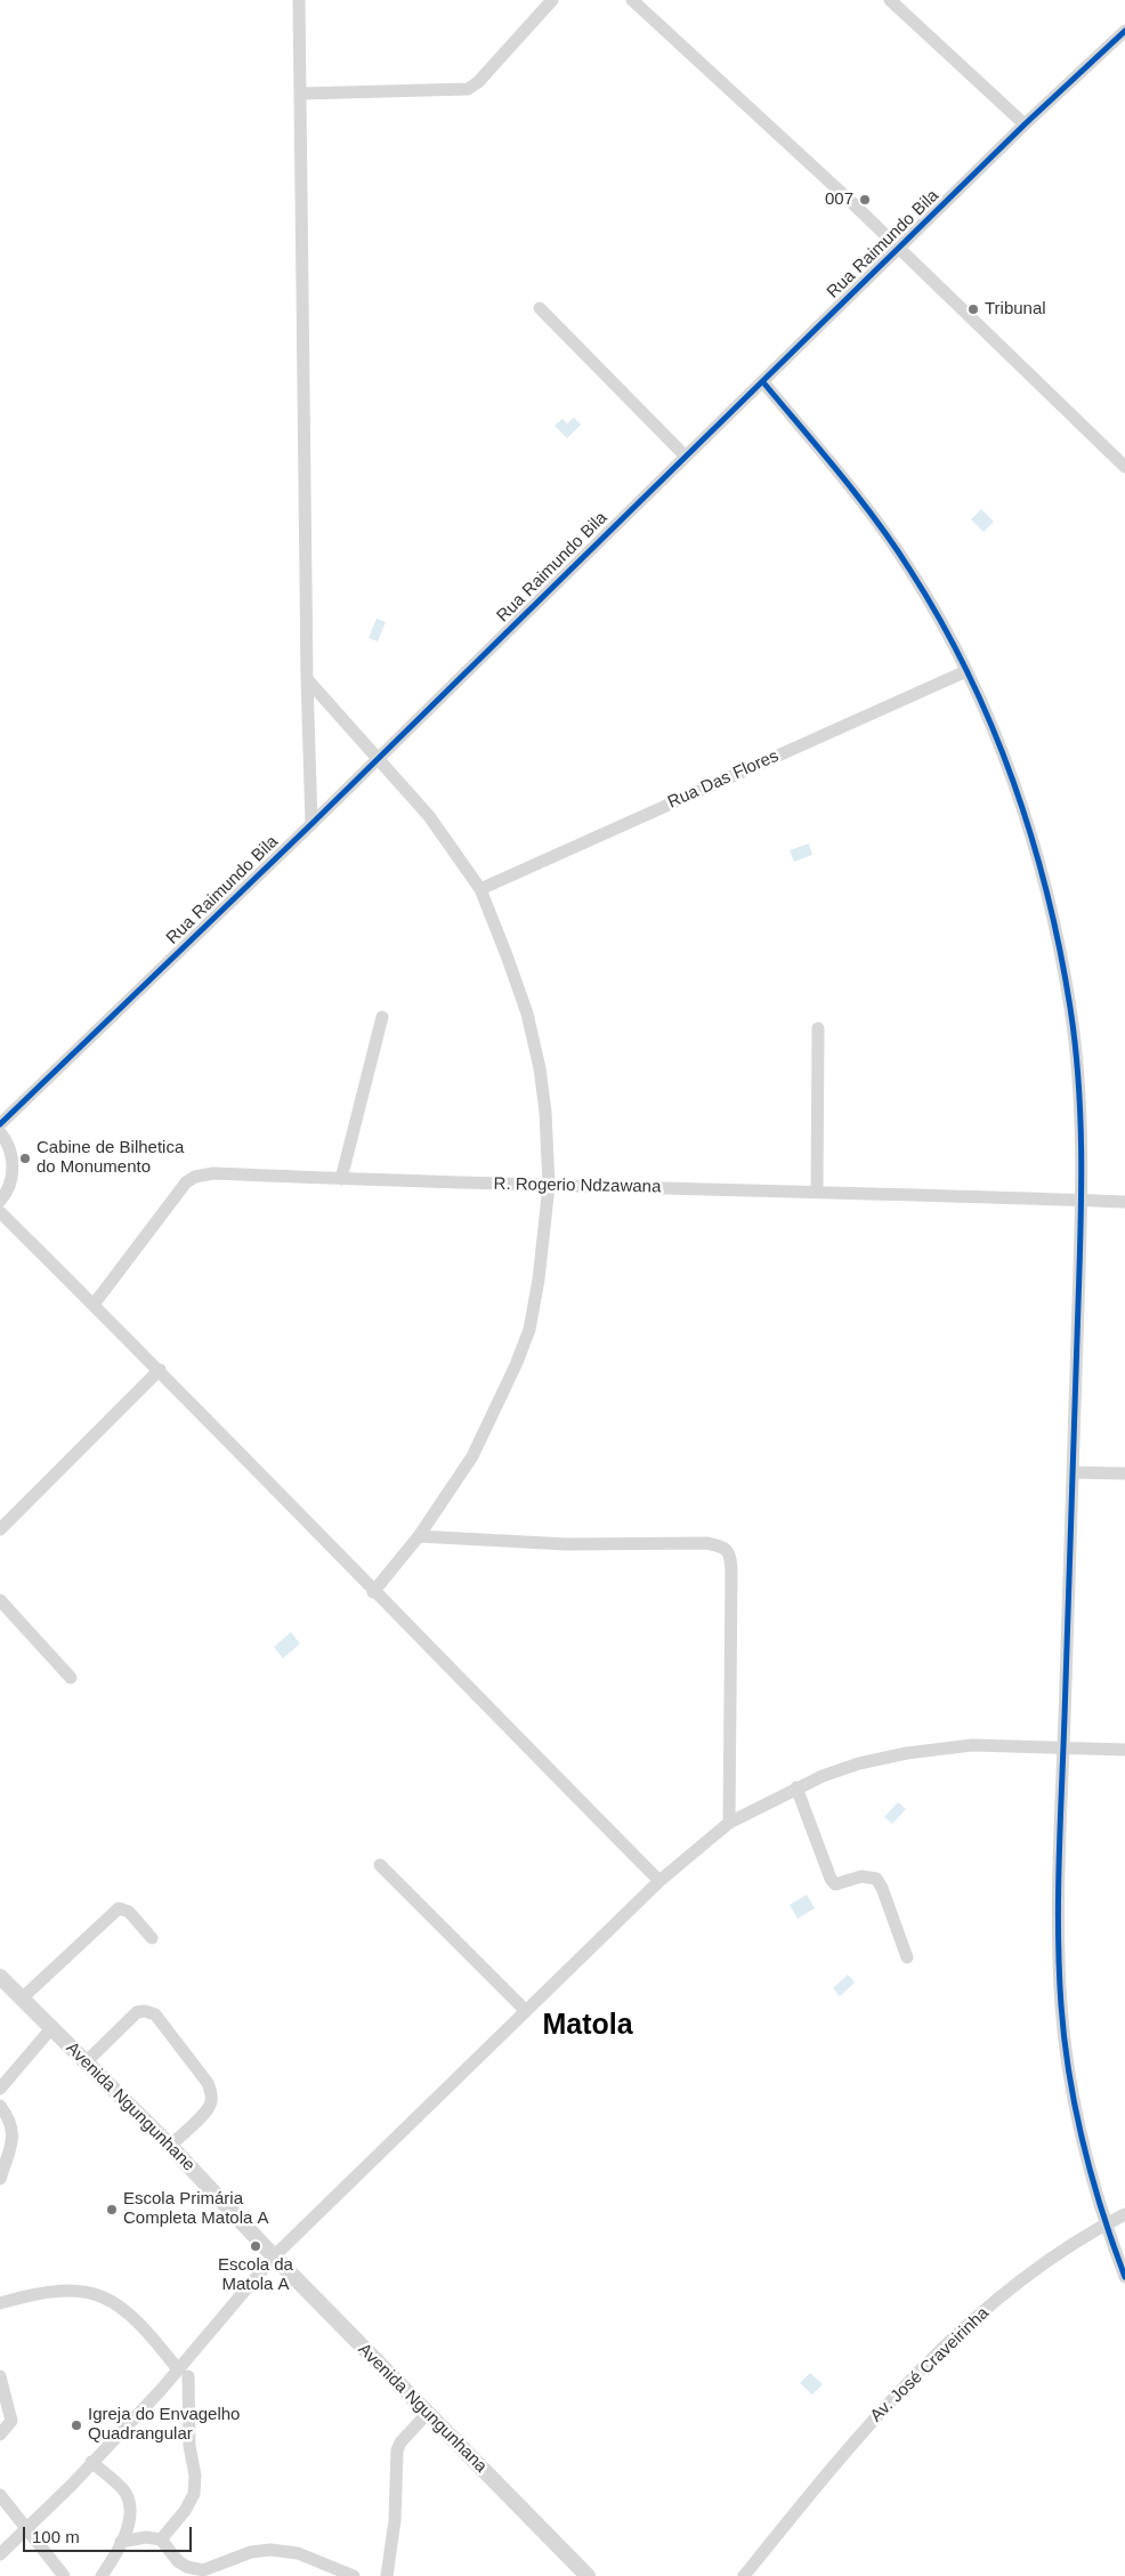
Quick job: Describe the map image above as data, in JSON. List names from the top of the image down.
{
  "streets": {
    "street": [
      "Rua Raimundo Bila",
      "Rua Das Flores",
      "R. Rogerio Ndzawana",
      "Avenida Ngungunhane",
      "Av. José Craveirinha",
      "Avenida Ngungunhana"
    ]
  },
  "crossings": [
    ["Avenida Ngungunhane", "Avenida Ngungunhana"]
  ],
  "districts": ["Matola"],
  "places": [
    "007",
    "Tribunal",
    "Cabine de Bilhetica do Monumento",
    "Escola Primária Completa Matola A",
    "Escola da Matola A",
    "Igreja do Envagelho Quadrangular"
  ],
  "scale_bar": "100 m"
}
